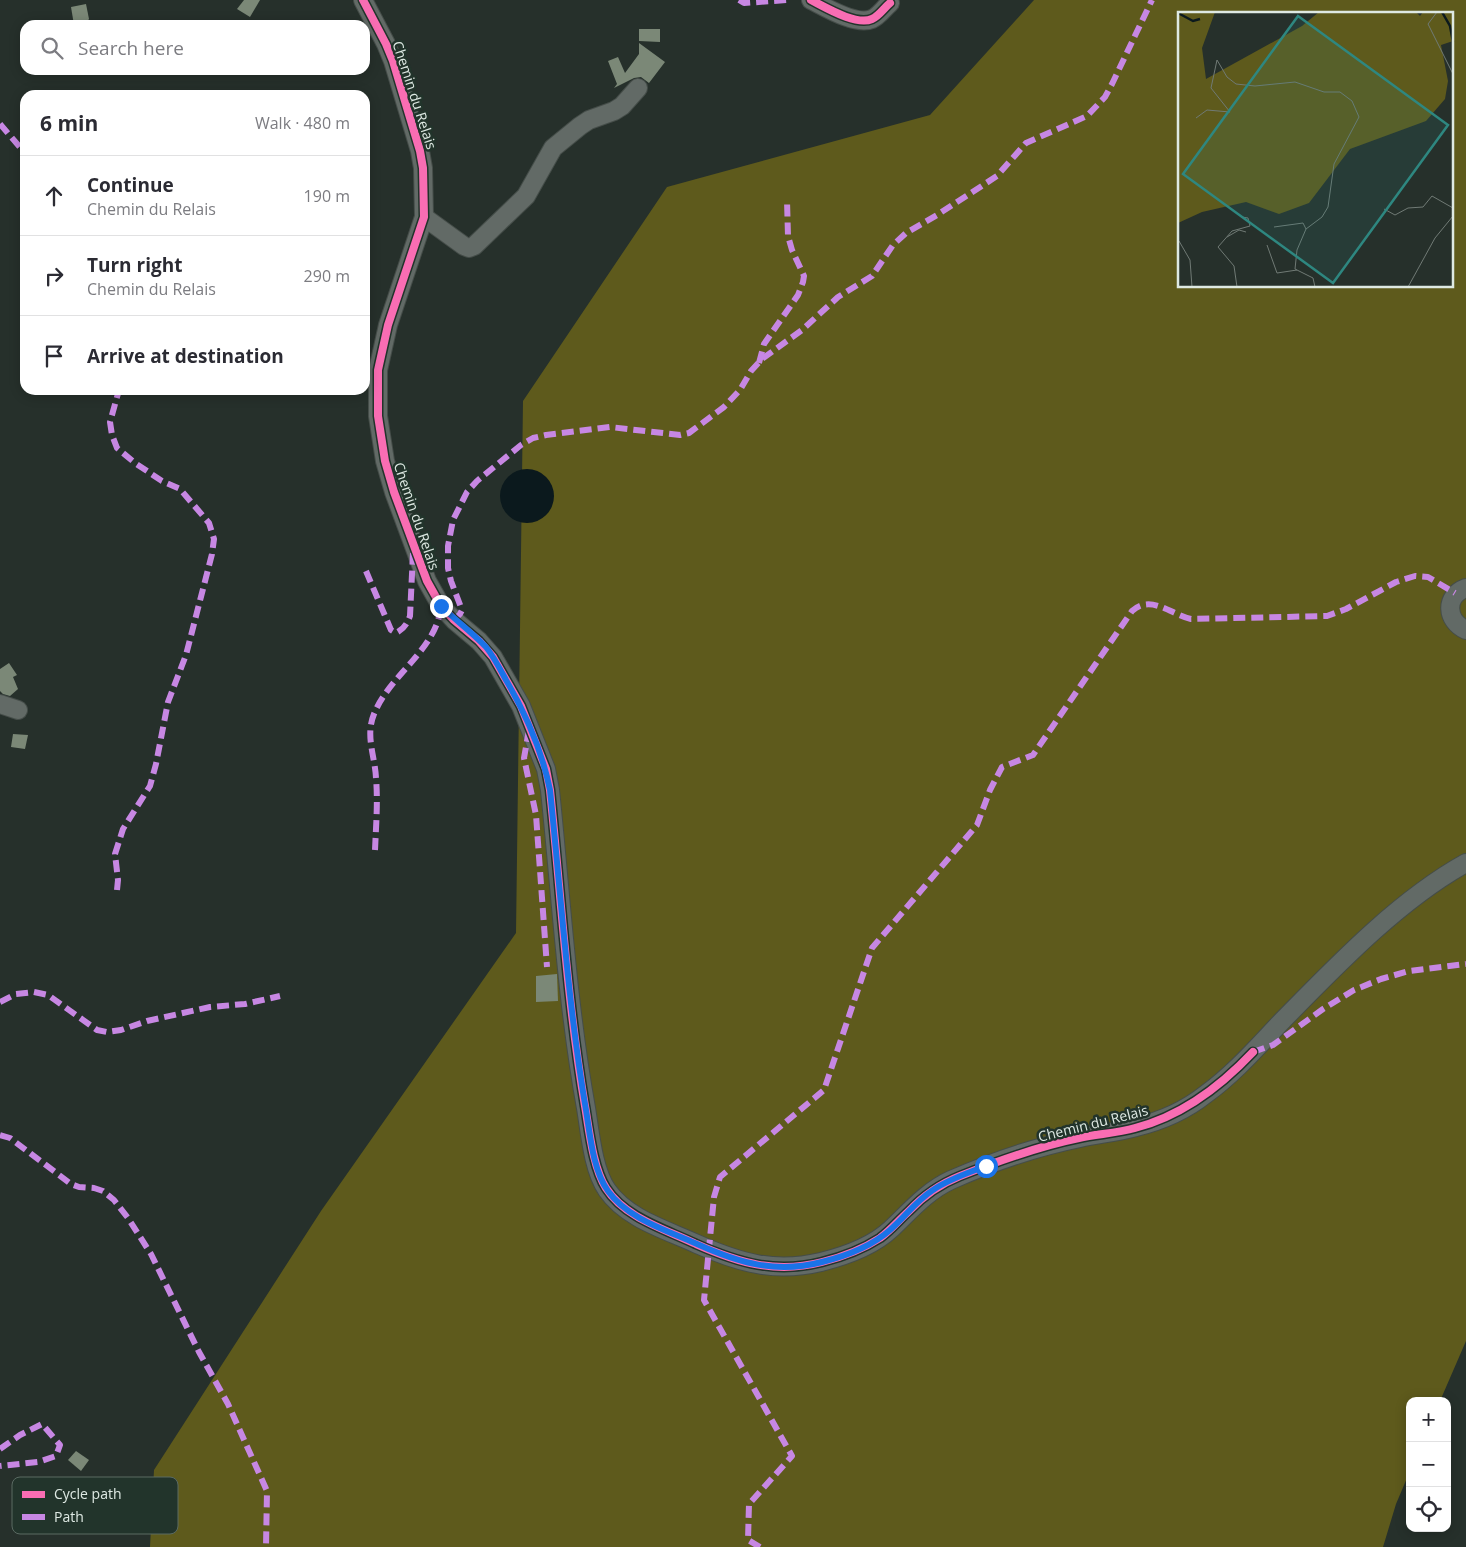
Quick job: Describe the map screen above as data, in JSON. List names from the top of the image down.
{
  "streets": {
    "street": ["Chemin du Relais"]
  },
  "legend": ["Cycle path", "Path"],
  "page": {
    "search": "Search here",
    "heading": ["6 min", "Walk · 480 m"],
    "list": [
      ["Continue", "Chemin du Relais", "190 m"],
      ["Turn right", "Chemin du Relais", "290 m"],
      "Arrive at destination"
    ],
    "map_buttons": ["+", "−"]
  }
}
